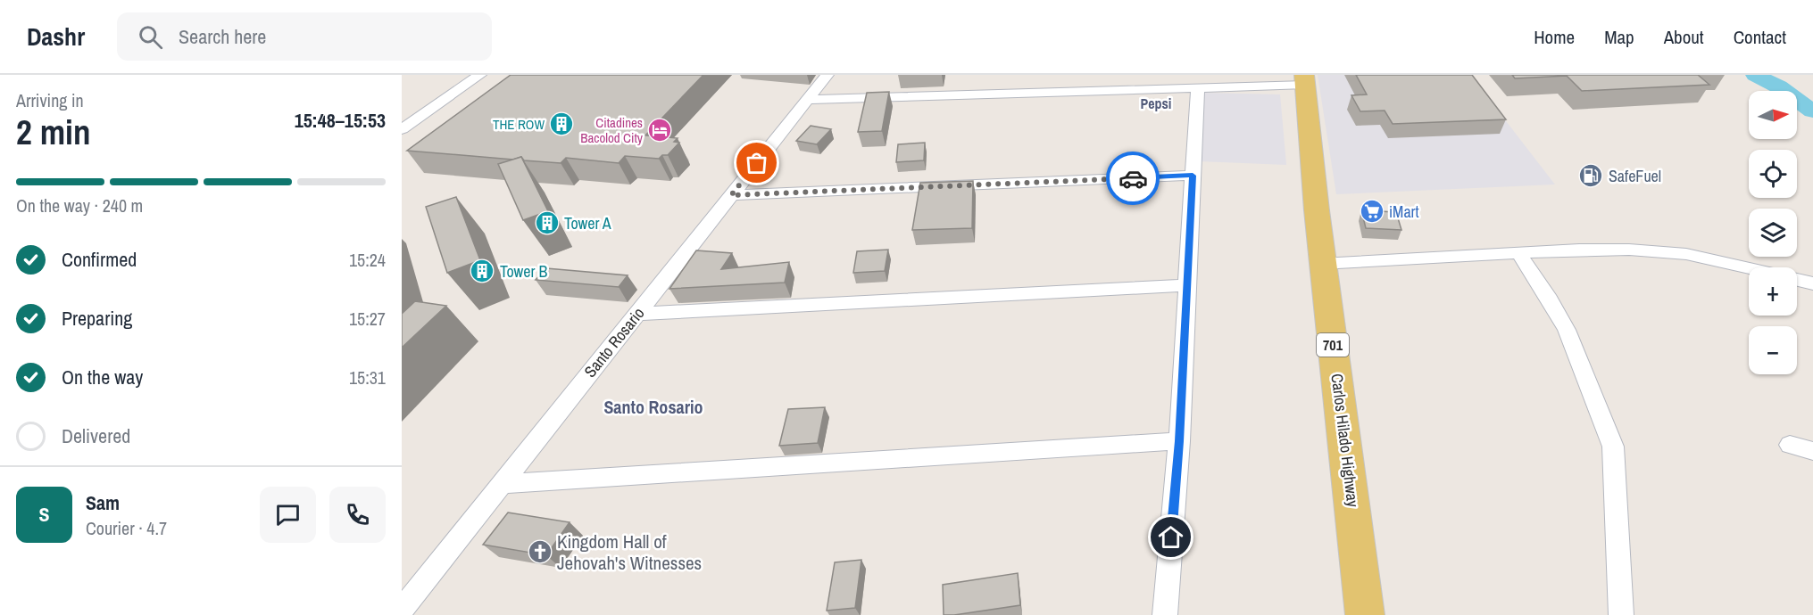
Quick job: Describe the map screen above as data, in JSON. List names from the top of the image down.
{
  "streets": {
    "main road": ["701", "Carlos Hilado Highway"],
    "street": ["Santo Rosario"]
  },
  "districts": ["Pepsi", "Santo Rosario"],
  "places": {
    "building": ["THE ROW", "Tower A", "Tower B"],
    "hotel": ["Citadines Bacolod City"],
    "fuel station": ["SafeFuel"],
    "supermarket": ["iMart"],
    "church": ["Kingdom Hall of Jehovah's Witnesses"]
  },
  "north": "right",
  "page": {
    "header": "Dashr",
    "search": "Search here",
    "nav": [
      "Home",
      "Map",
      "About",
      "Contact"
    ],
    "heading": ["2 min", "Arriving in", "15:48–15:53"],
    "panel": ["Sam", "Courier · 4.7"],
    "map_buttons": ["+", "−"],
    "bar": "On the way · 240 m",
    "list": [
      ["Confirmed", "15:24"],
      ["Preparing", "15:27"],
      ["On the way", "15:31"],
      "Delivered"
    ],
    "round": "S"
  }
}
